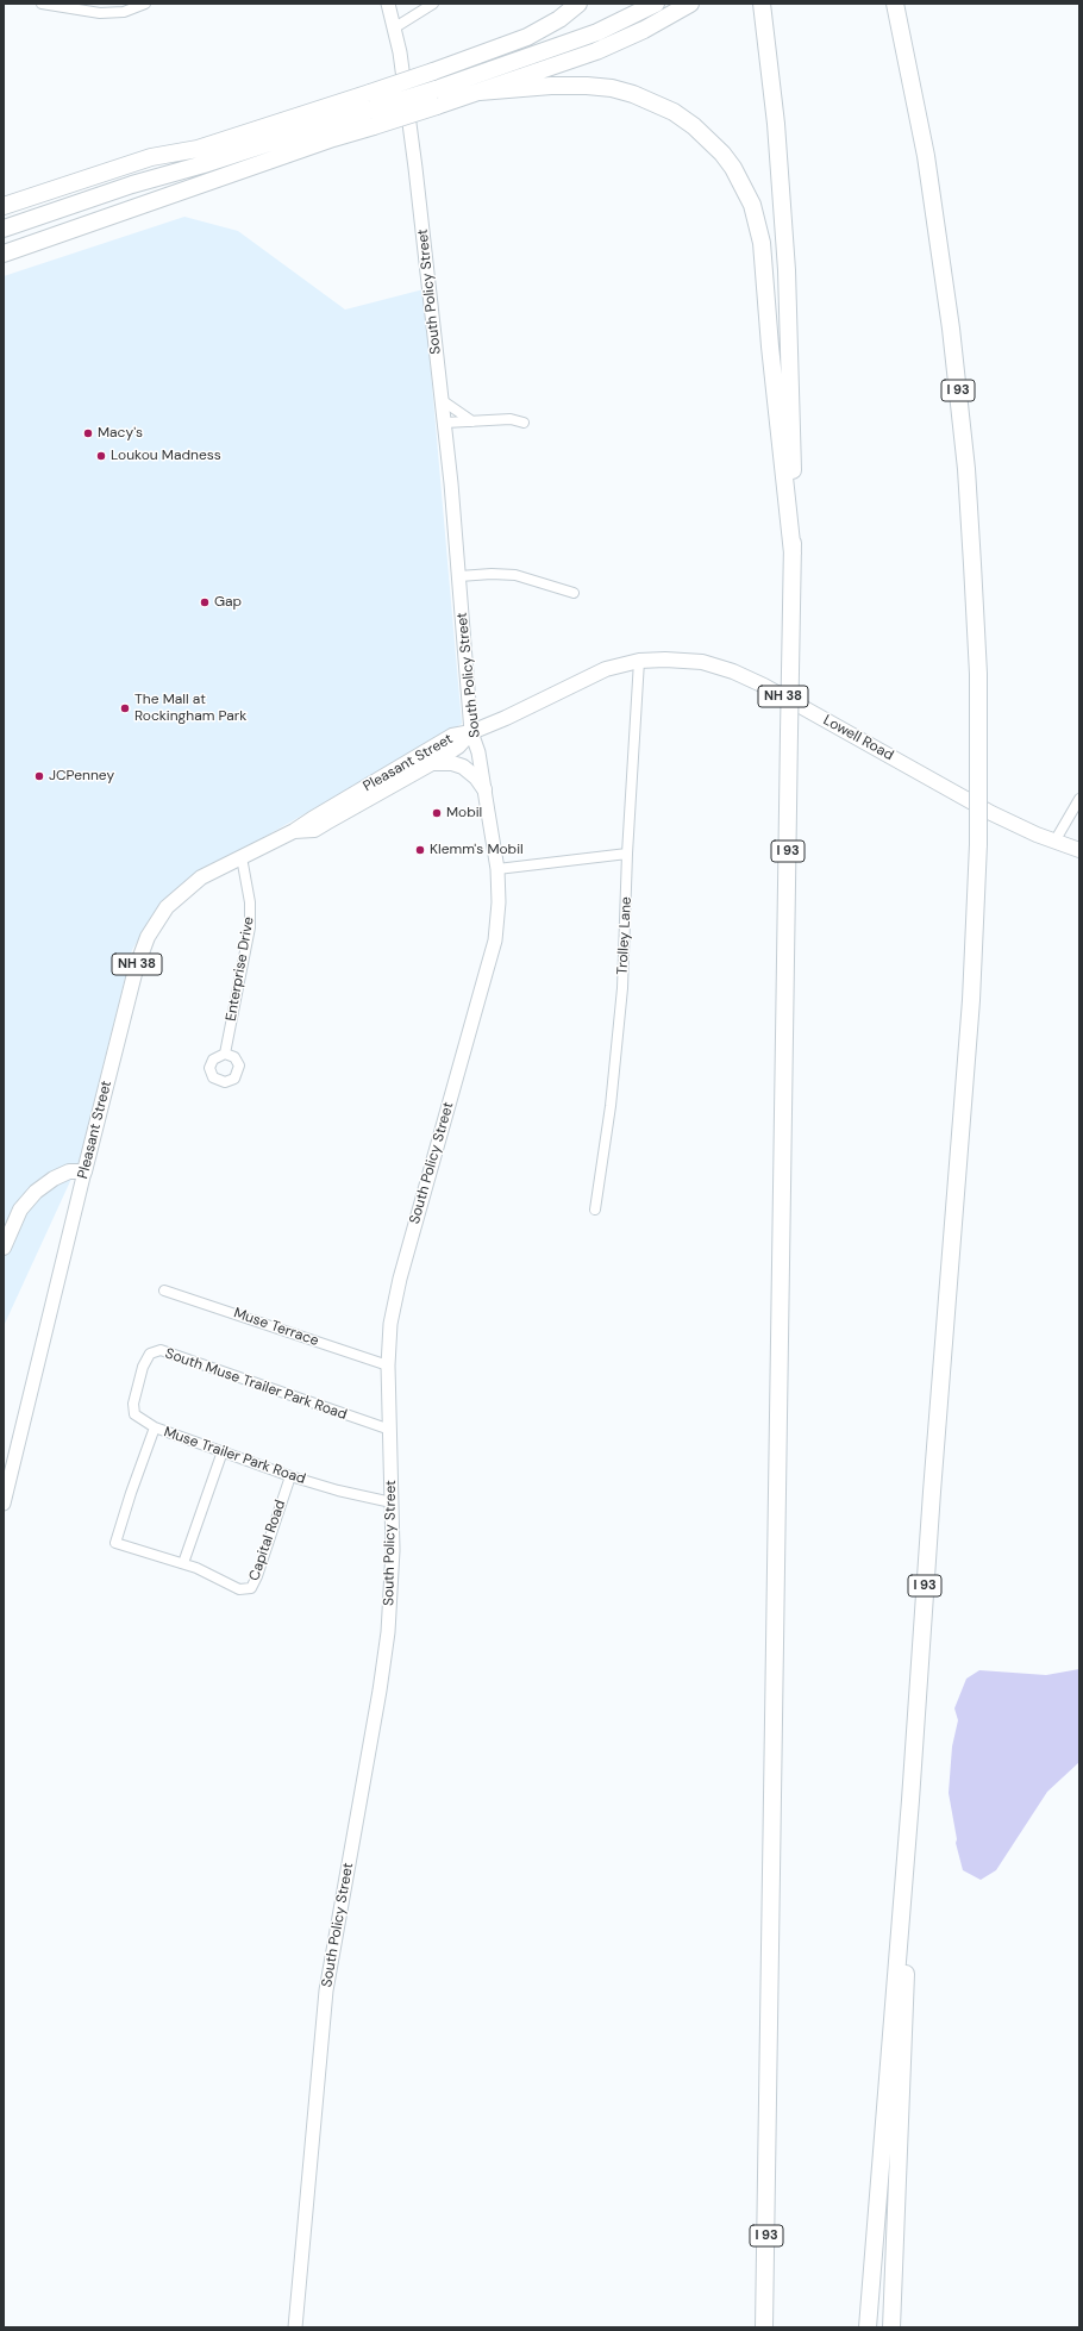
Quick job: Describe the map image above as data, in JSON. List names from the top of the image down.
{
  "streets": {
    "highway": ["I 93"],
    "main road": ["NH 38", "Lowell Road", "Pleasant Street"],
    "street": [
      "South Policy Street",
      "Trolley Lane",
      "Enterprise Drive",
      "Muse Terrace",
      "South Muse Trailer Park Road",
      "Muse Trailer Park Road",
      "Capital Road"
    ]
  },
  "crossings": [
    ["South Policy Street", "Lowell Road"],
    ["South Policy Street", "Pleasant Street"],
    ["South Policy Street", "Muse Terrace"],
    ["South Policy Street", "South Muse Trailer Park Road"],
    ["South Policy Street", "Muse Trailer Park Road"],
    ["Lowell Road", "Pleasant Street"],
    ["Lowell Road", "Trolley Lane"],
    ["Pleasant Street", "Enterprise Drive"],
    ["South Muse Trailer Park Road", "Muse Trailer Park Road"],
    ["Muse Trailer Park Road", "Capital Road"]
  ],
  "places": [
    "Macy's",
    "Loukou Madness",
    "Gap",
    "The Mall at Rockingham Park",
    "JCPenney",
    "Mobil",
    "Klemm's Mobil"
  ]
}
